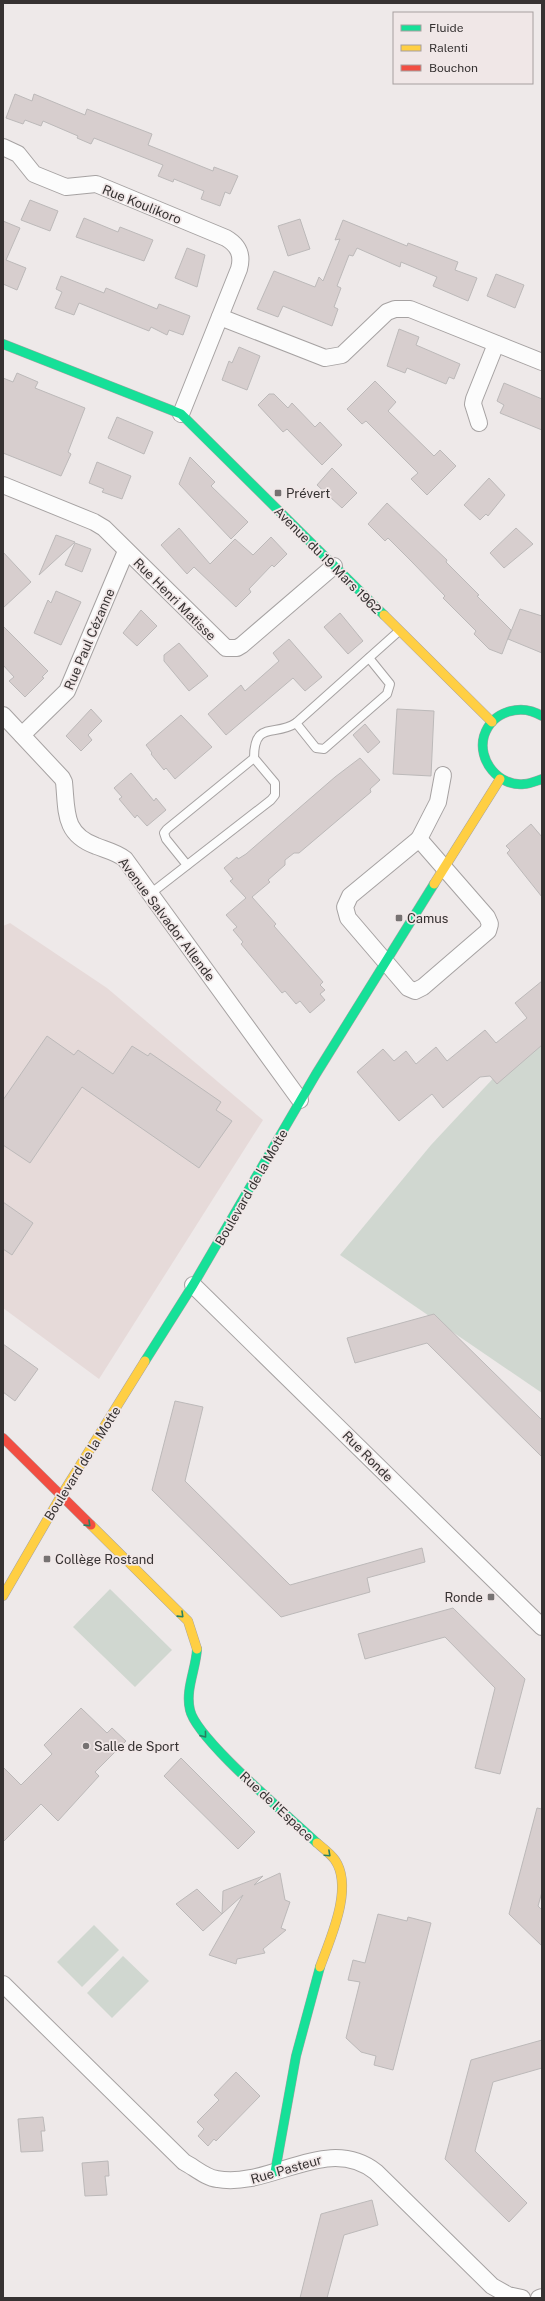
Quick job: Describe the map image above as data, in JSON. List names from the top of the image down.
{
  "streets": {
    "street": [
      "Rue Koulikoro",
      "Avenue du 19 Mars 1962",
      "Rue Henri Matisse",
      "Rue Paul Cézanne",
      "Avenue Salvador Allende",
      "Boulevard de la Motte",
      "Rue Ronde",
      "Rue de l'Espace",
      "Rue Pasteur"
    ]
  },
  "crossings": [
    ["Avenue du 19 Mars 1962", "Rue Henri Matisse"],
    ["Rue Henri Matisse", "Rue Paul Cézanne"],
    ["Rue Paul Cézanne", "Avenue Salvador Allende"],
    ["Avenue Salvador Allende", "Boulevard de la Motte"],
    ["Boulevard de la Motte", "Rue Ronde"],
    ["Boulevard de la Motte", "Rue de l'Espace"],
    ["Rue de l'Espace", "Rue Pasteur"]
  ],
  "one_way": ["Rue de l'Espace"],
  "places": {
    "transit": [
      "Prévert",
      "Camus",
      "Collège Rostand",
      "Ronde"
    ],
    "other": ["Salle de Sport"]
  },
  "legend": ["Fluide", "Ralenti", "Bouchon"]
}
